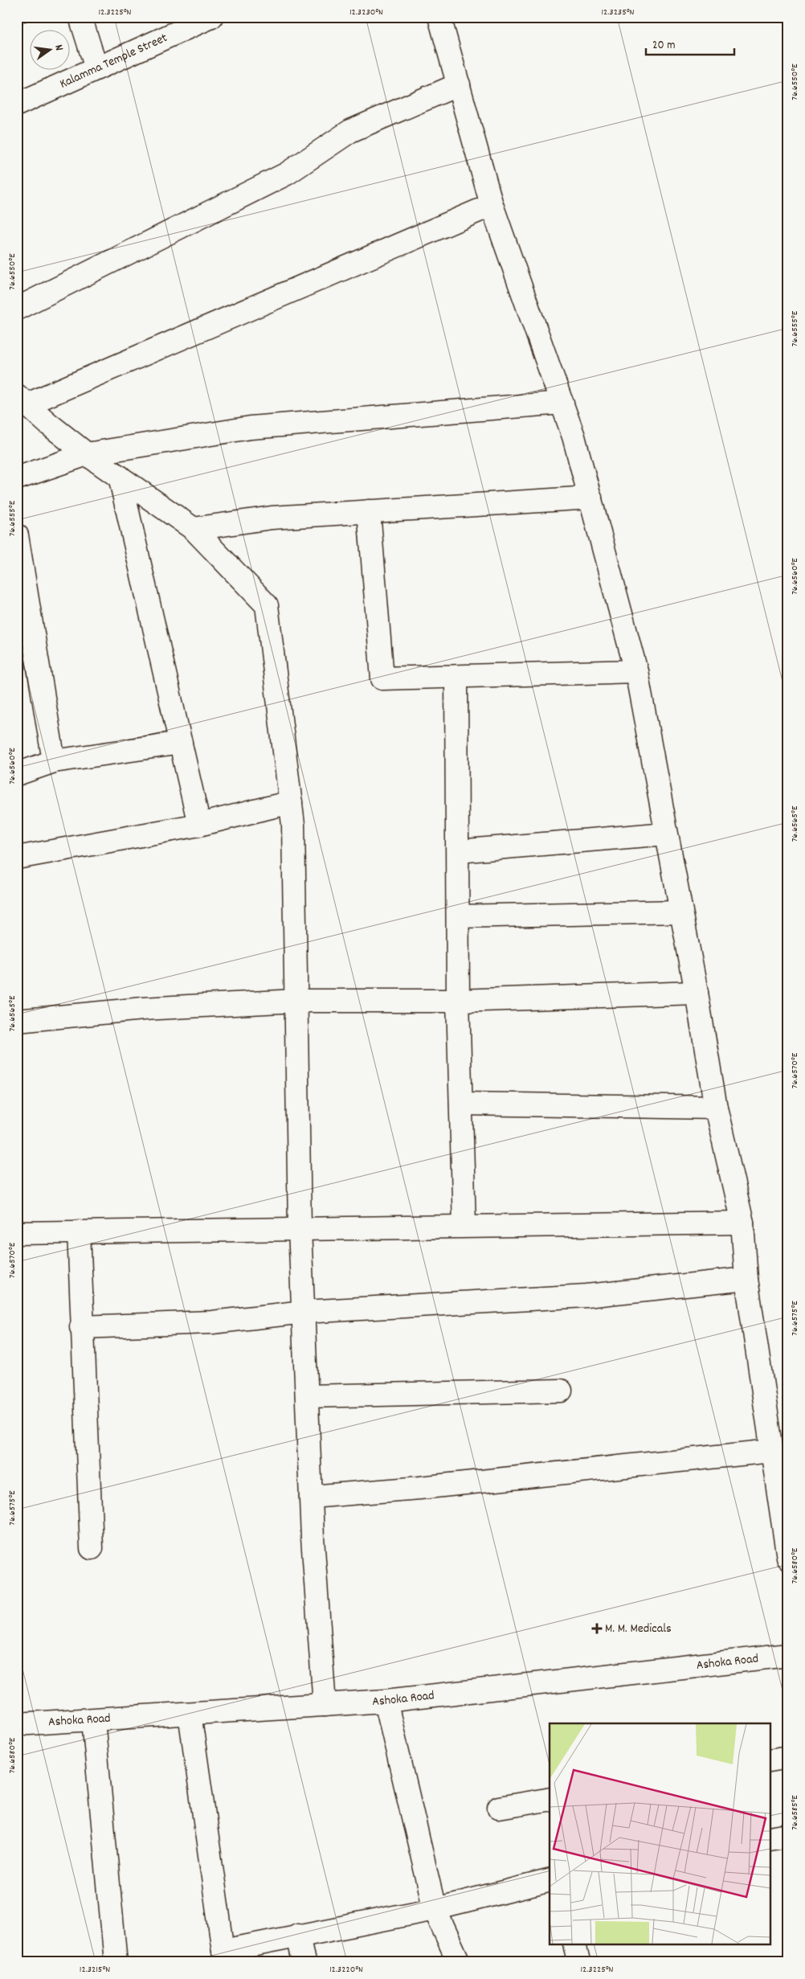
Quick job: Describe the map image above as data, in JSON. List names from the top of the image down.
{
  "streets": {
    "street": ["Kalamma Temple Street", "Ashoka Road"]
  },
  "places": {
    "health": ["M. M. Medicals"]
  },
  "scale_bar": "20 m",
  "north": "right",
  "coordinates": [
    "12.3225°N",
    "12.3230°N",
    "12.3235°N",
    "76.6550°E",
    "76.6555°E",
    "76.6560°E",
    "76.6565°E",
    "76.6570°E",
    "76.6575°E",
    "76.6580°E",
    "76.6585°E",
    "12.3215°N",
    "12.3220°N"
  ]
}
